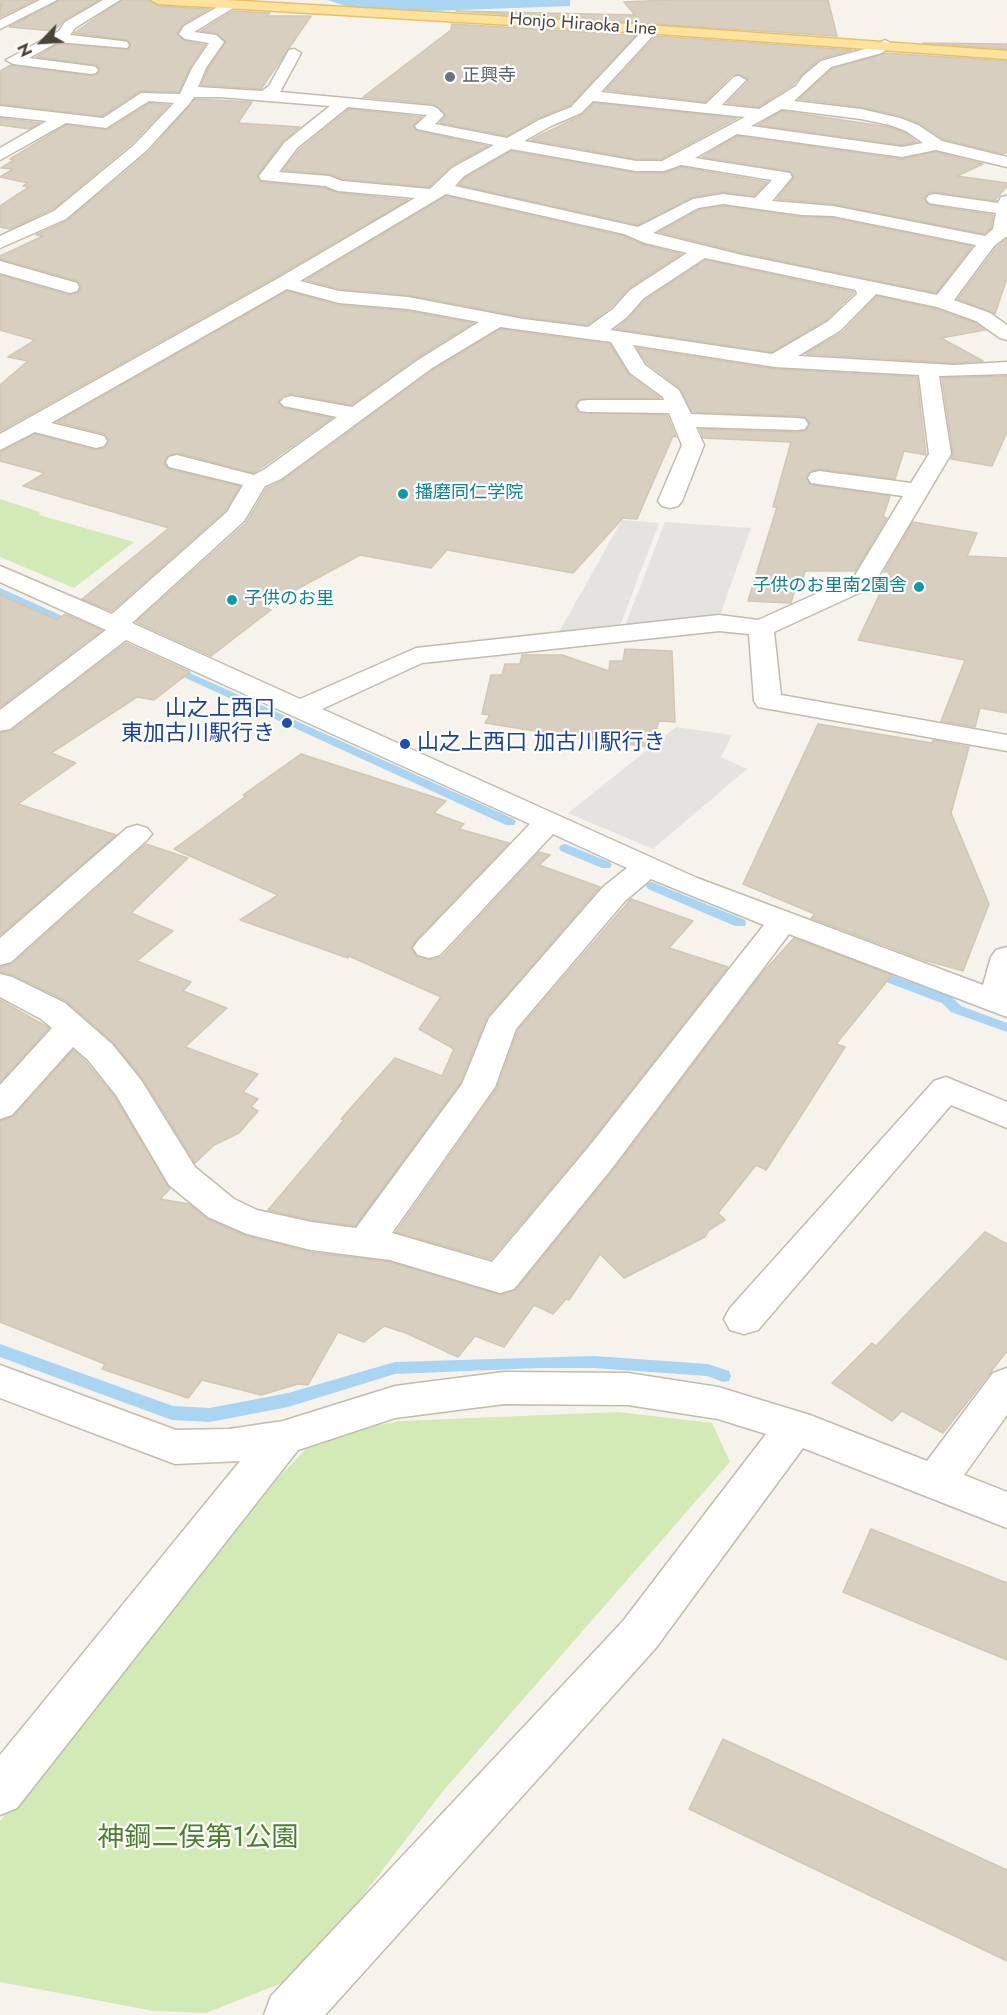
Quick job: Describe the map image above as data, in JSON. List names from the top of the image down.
{
  "streets": {
    "main road": ["Honjo Hiraoka Line"]
  },
  "parks": ["神鋼二俣第1公園"],
  "places": [
    "正興寺",
    "播磨同仁学院",
    "子供のお里南２園舎",
    "子供のお里",
    "山之上西口 東加古川駅行き",
    "山之上西口 加古川駅行き"
  ],
  "north": "bottom left"
}
